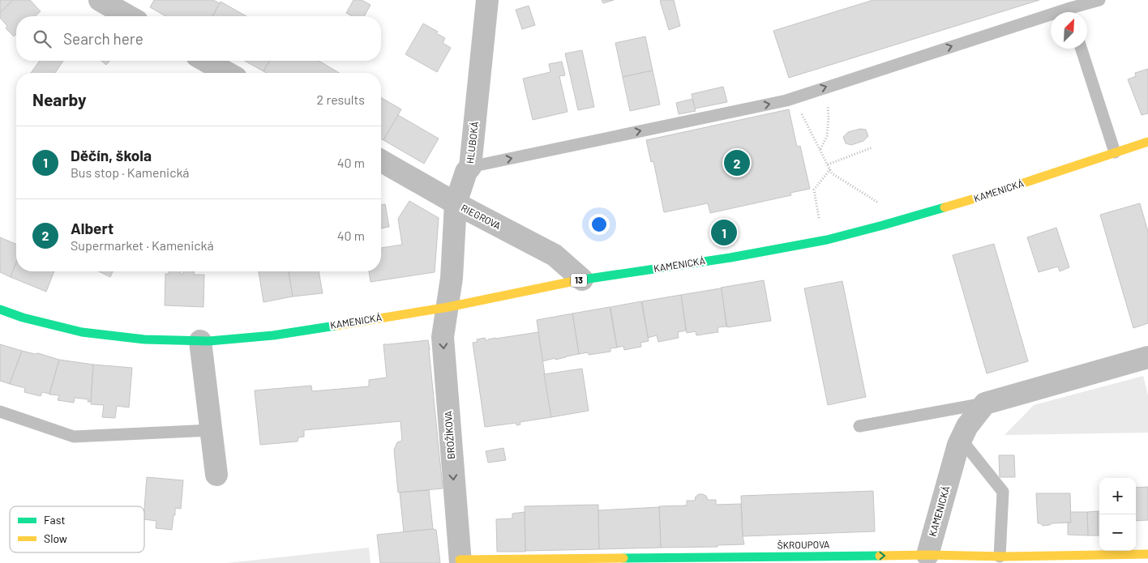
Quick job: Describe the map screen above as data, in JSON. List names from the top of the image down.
{
  "streets": {
    "main road": ["KAMENICKÁ", "13", "ŠKROUPOVA"],
    "street": ["HLUBOKÁ", "RIEGROVA", "BROŽÍKOVA"]
  },
  "crossings": [
    ["HLUBOKÁ", "KAMENICKÁ"],
    ["HLUBOKÁ", "RIEGROVA"],
    ["HLUBOKÁ", "BROŽÍKOVA"],
    ["KAMENICKÁ", "RIEGROVA"],
    ["KAMENICKÁ", "BROŽÍKOVA"],
    ["KAMENICKÁ", "ŠKROUPOVA"],
    ["BROŽÍKOVA", "ŠKROUPOVA"]
  ],
  "one_way": ["BROŽÍKOVA", "ŠKROUPOVA"],
  "legend": ["Fast", "Slow"],
  "north": "top right",
  "page": {
    "search": "Search here",
    "heading": ["Nearby", "2 results"],
    "list": [
      {
        "mark": "1",
        "name": "Děčín, škola",
        "note": "Bus stop · Kamenická",
        "value": "40 m"
      },
      {
        "mark": "2",
        "name": "Albert",
        "note": "Supermarket · Kamenická",
        "value": "40 m"
      }
    ],
    "pins": ["2", "1"],
    "map_buttons": ["+", "−"]
  }
}
